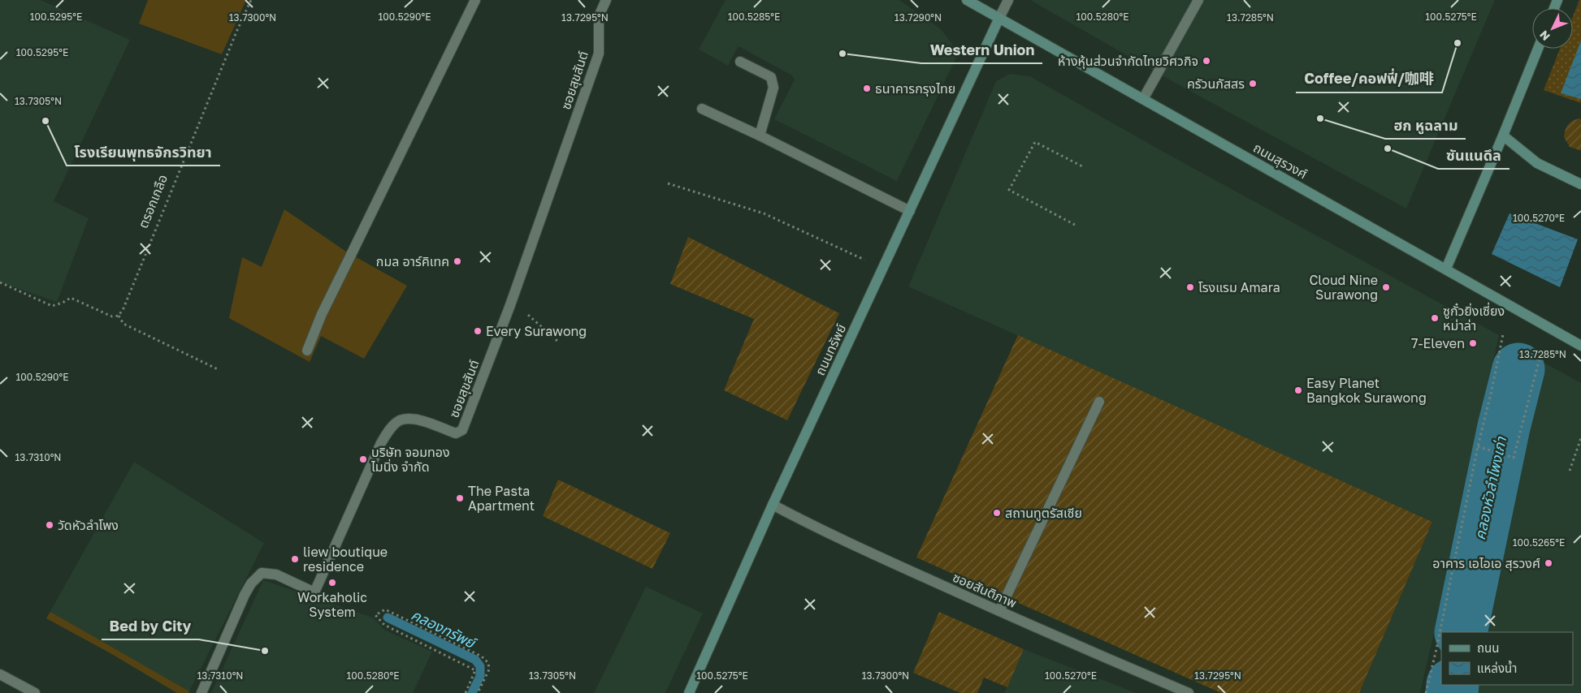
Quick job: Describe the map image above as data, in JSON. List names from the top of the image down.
{
  "streets": {
    "main road": ["ถนนสุรวงศ์", "ถนนทรัพย์"],
    "street": ["ซอยสุขสันต์", "ซอยสันติภาพ"],
    "path": ["ตรอกเกลือ"]
  },
  "crossings": [
    ["ถนนสุรวงศ์", "ถนนทรัพย์"],
    ["ถนนทรัพย์", "ซอยสันติภาพ"]
  ],
  "water": ["คลองหัวลำโพงเก่า", "คลองทรัพย์"],
  "places": [
    "Coffee/คอฟฟี่/咖啡",
    "Western Union",
    "ห้างหุ้นส่วนจำกัดไทยวิศวกิจ",
    "ครัวนภัสสร",
    "ธนาคารกรุงไทย",
    "ฮก หูฉลาม",
    "โรงเรียนพุทธจักรวิทยา",
    "ซันแนดึล",
    "กมล อาร์คิเทค",
    "โรงแรม Amara",
    "Cloud Nine Surawong",
    "ซูกั๋วยิ่งเซี่ยง หม่าล่า",
    "Every Surawong",
    "7-Eleven",
    "Easy Planet Bangkok Surawong",
    "บริษัท จอมทอง ไมนิ่ง จำกัด",
    "The Pasta Apartment",
    "สถานทูตรัสเซีย",
    "วัดหัวลำโพง",
    "liew boutique residence",
    "อาคาร เอไอเอ สุรวงศ์",
    "Workaholic System",
    "Bed by City"
  ],
  "legend": ["ถนน", "แหล่งน้ำ"],
  "north": "bottom left",
  "coordinates": [
    "100.5295°E",
    "100.5290°E",
    "100.5285°E",
    "100.5280°E",
    "100.5275°E",
    "13.7300°N",
    "13.7295°N",
    "13.7290°N",
    "13.7285°N",
    "13.7305°N",
    "100.5270°E",
    "13.7310°N",
    "100.5265°E"
  ]
}
